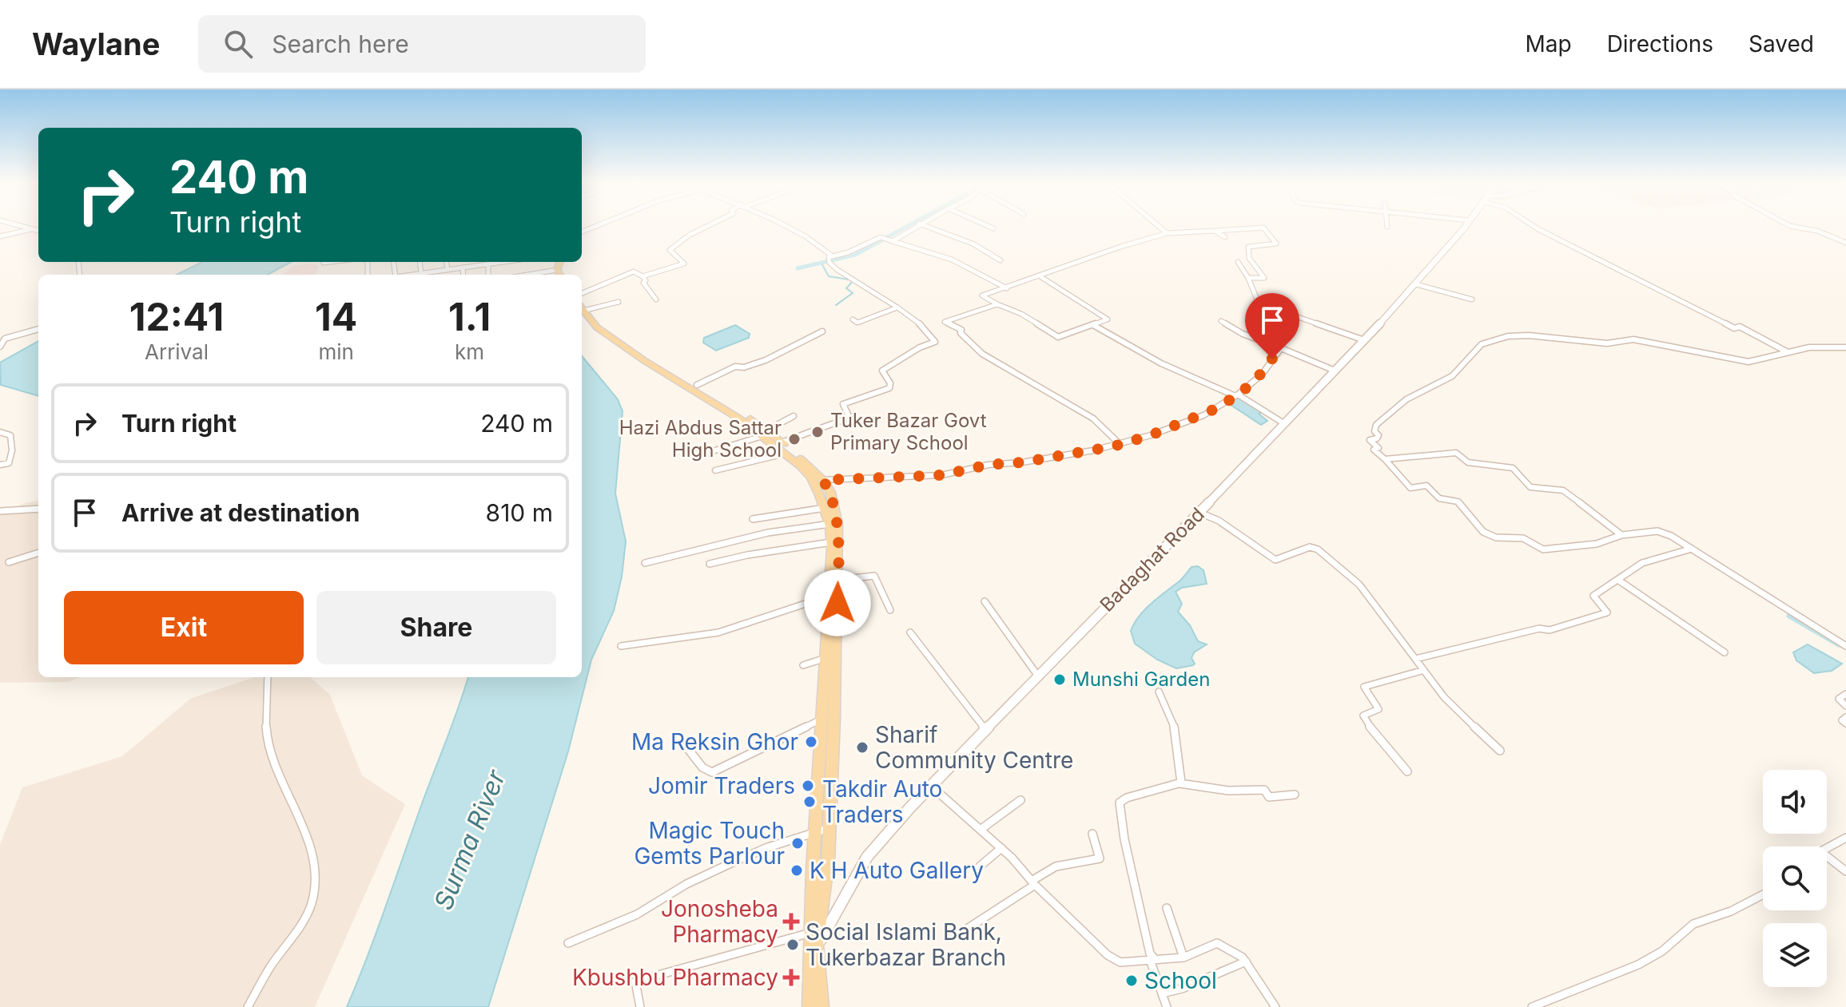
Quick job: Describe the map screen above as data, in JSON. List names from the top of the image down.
{
  "streets": {
    "main road": ["Badaghat Road"]
  },
  "water": ["Surma River"],
  "places": {
    "other": [
      "Tuker Bazar Govt Primary School",
      "Hazi Abdus Sattar High School",
      "Munshi Garden",
      "Ma Reksin Ghor",
      "Sharif Community Centre",
      "Jomir Traders",
      "Takdir Auto Traders",
      "Magic Touch Gemts Parlour",
      "K H Auto Gallery",
      "Social Islami Bank, Tukerbazar Branch",
      "School"
    ],
    "health": ["Jonosheba Pharmacy", "Kbushbu Pharmacy"]
  },
  "page": {
    "header": "Waylane",
    "search": "Search here",
    "nav": ["Map", "Directions", "Saved"],
    "turn": ["240 m", "Turn right"],
    "eta": [
      "12:41",
      "Arrival",
      "14",
      "min",
      "1.1",
      "km"
    ],
    "list": [
      {
        "name": "Turn right",
        "value": "240 m"
      },
      {
        "name": "Arrive at destination",
        "value": "810 m"
      }
    ],
    "buttons": ["Exit", "Share"]
  }
}
